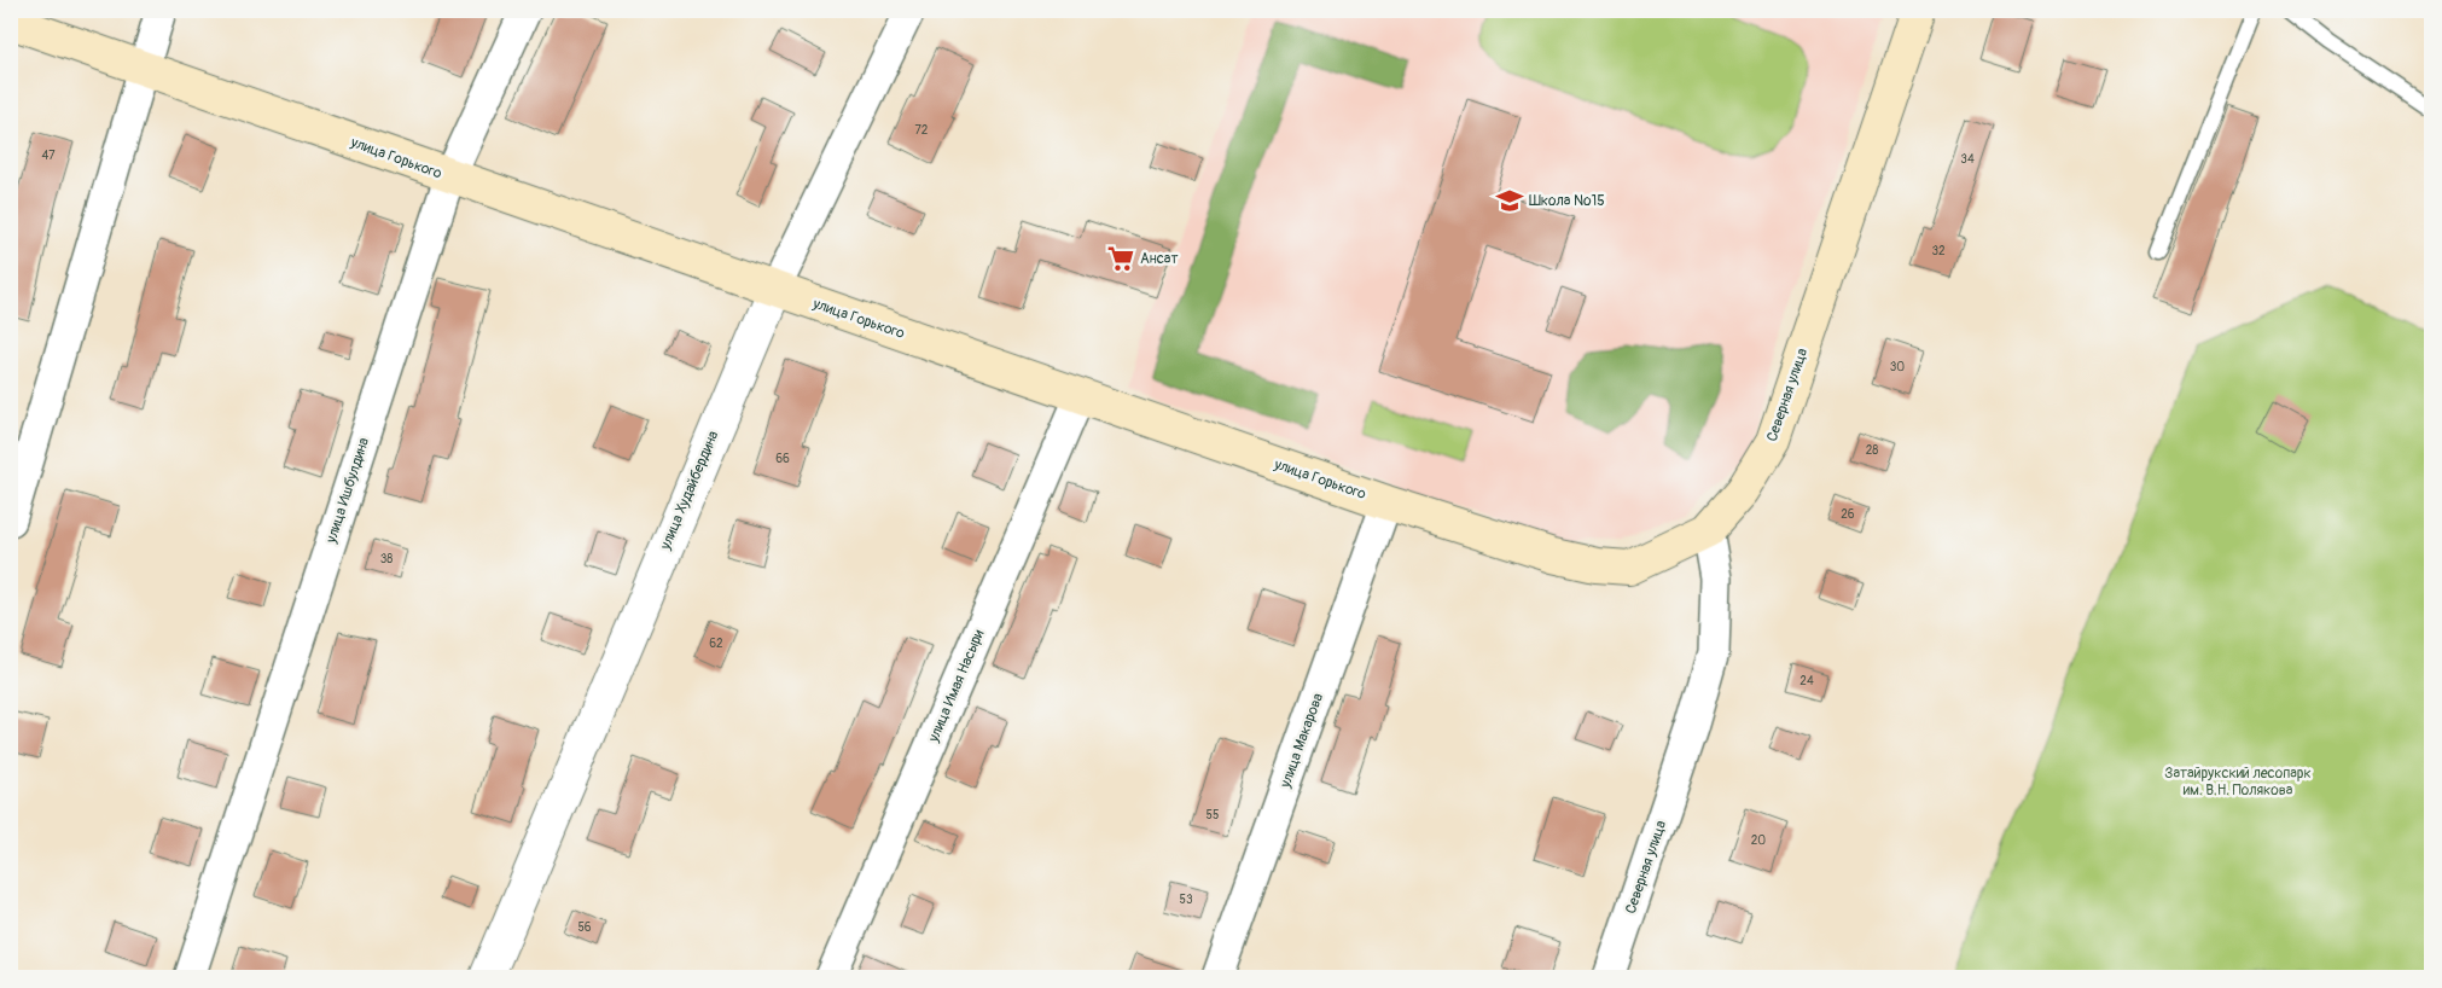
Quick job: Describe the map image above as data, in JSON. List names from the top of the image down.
{
  "streets": {
    "main road": ["улица Горького", "Северная улица"],
    "street": [
      "улица Ишбулдина",
      "улица Худайбердина",
      "улица Имая Насыри",
      "улица Макарова"
    ]
  },
  "crossings": [
    ["улица Горького", "Северная улица"],
    ["улица Горького", "улица Ишбулдина"],
    ["улица Горького", "улица Худайбердина"],
    ["улица Горького", "улица Имая Насыри"],
    ["улица Горького", "улица Макарова"]
  ],
  "parks": ["Затайрукский лесопарк им. В.Н. Полякова"],
  "places": {
    "school or university": ["Школа №15"],
    "supermarket": ["Ансат"]
  },
  "house_numbers": [
    "72",
    "47",
    "34",
    "32",
    "30",
    "28",
    "66",
    "26",
    "38",
    "62",
    "24",
    "55",
    "20",
    "53",
    "56"
  ]
}
